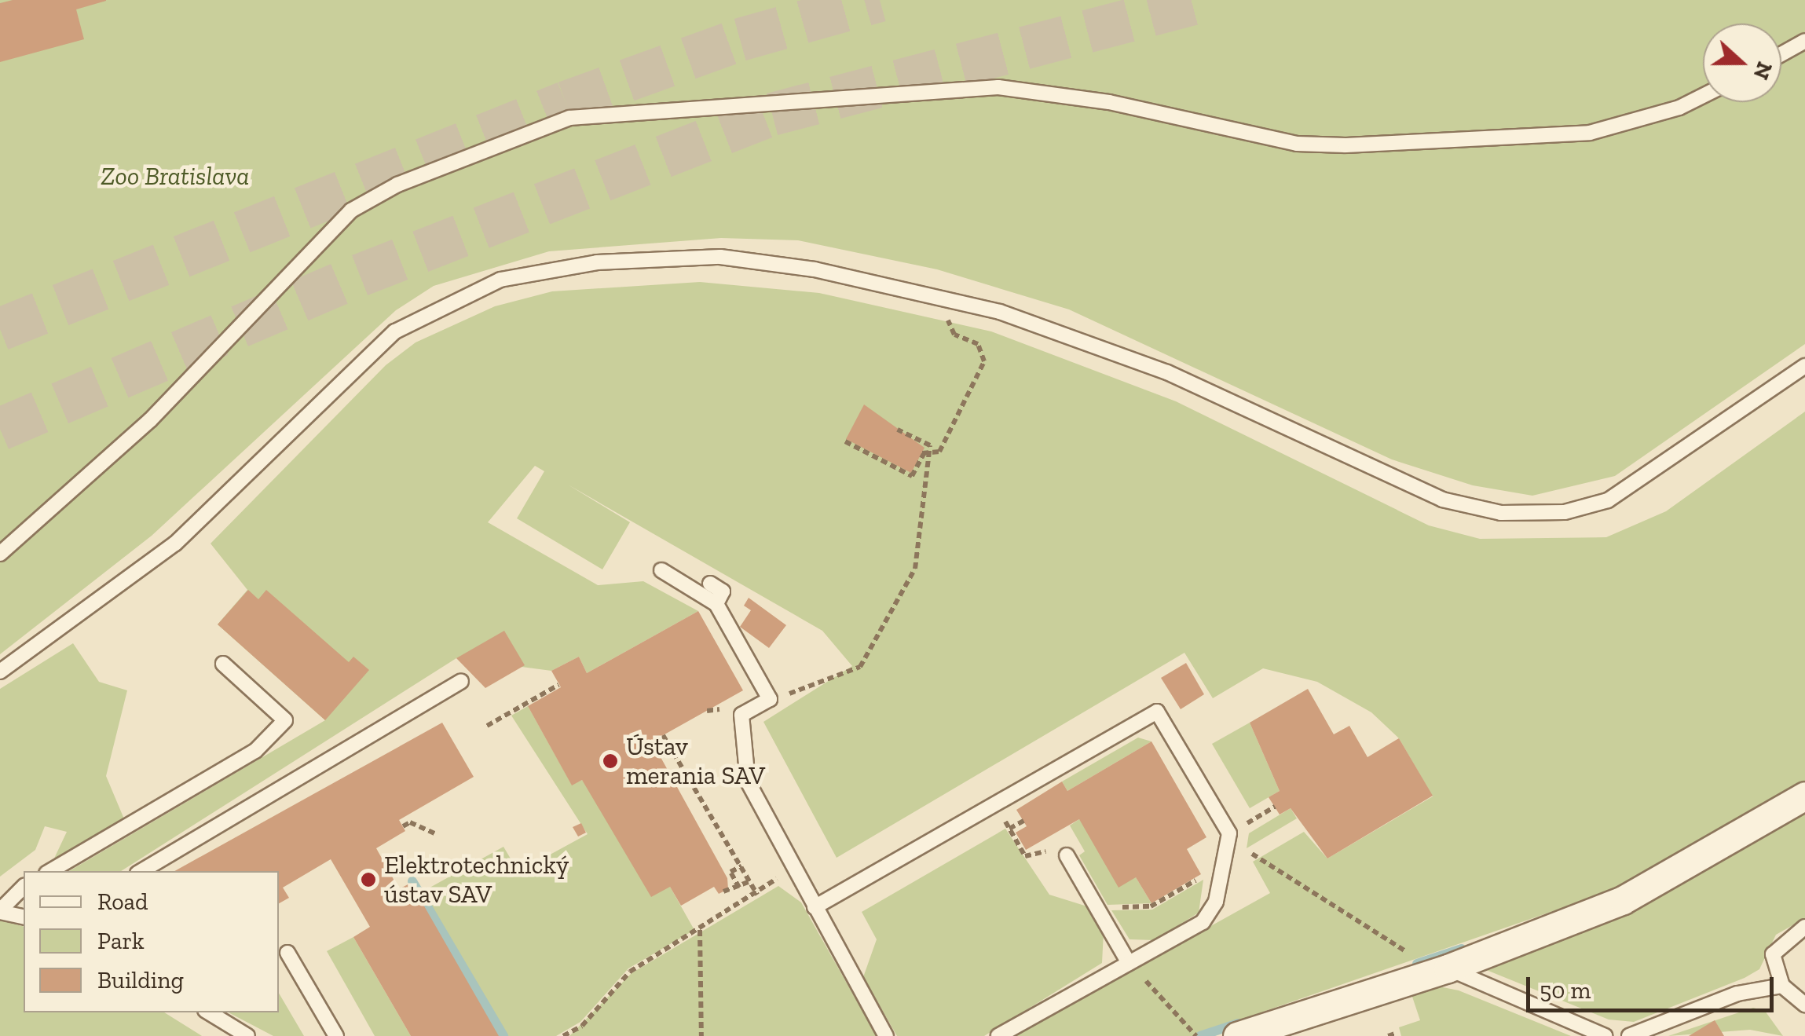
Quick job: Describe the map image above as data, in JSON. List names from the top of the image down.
{
  "parks": ["Zoo Bratislava"],
  "places": ["Ústav merania SAV", "Elektrotechnický ústav SAV"],
  "legend": ["Road", "Park", "Building"],
  "scale_bar": "50 m",
  "north": "right"
}
